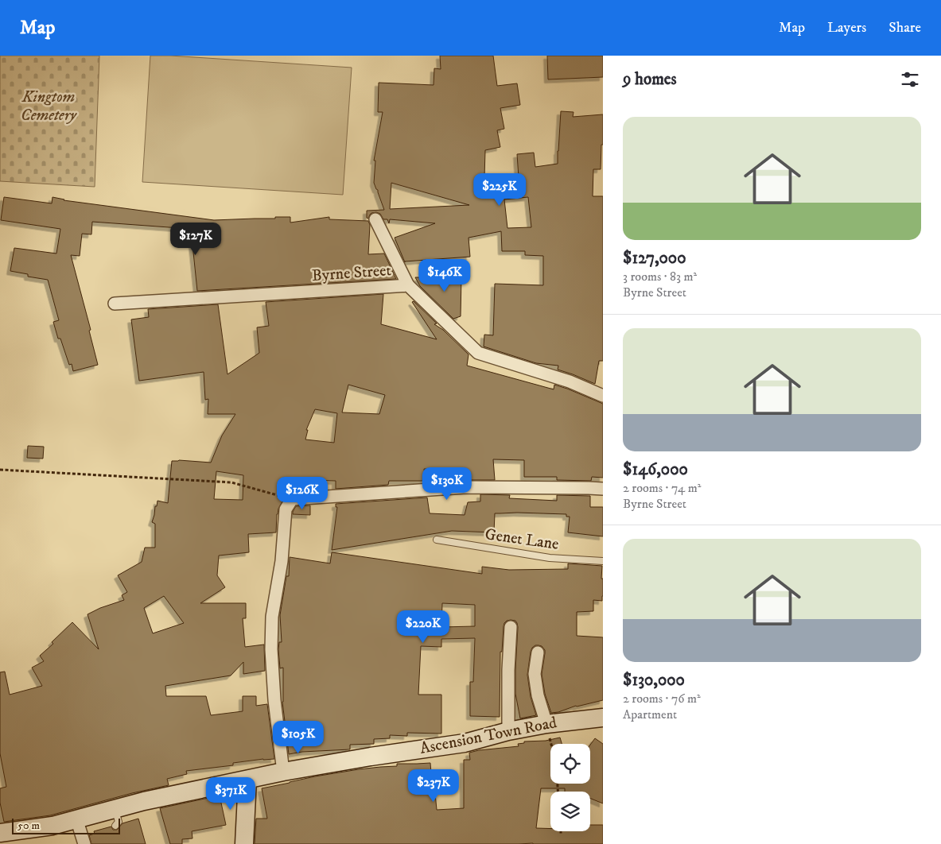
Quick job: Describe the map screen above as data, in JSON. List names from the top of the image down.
{
  "streets": {
    "main road": ["Ascension Town Road"],
    "street": ["Byrne Street"],
    "lane": ["Genet Lane"]
  },
  "parks": ["Kingtom Cemetery"],
  "scale_bar": "50 m",
  "page": {
    "header": "Map",
    "nav": ["Map", "Layers", "Share"],
    "heading": "9 homes",
    "list": [
      {
        "name": "$127,000",
        "note": "3 rooms · 83 m² · Byrne Street"
      },
      {
        "name": "$146,000",
        "note": "2 rooms · 74 m² · Byrne Street"
      },
      {
        "name": "$130,000",
        "note": "2 rooms · 76 m² · Apartment"
      }
    ],
    "price": [
      "$225K",
      "$127K",
      "$146K",
      "$130K",
      "$126K",
      "$220K",
      "$105K",
      "$237K",
      "$371K"
    ],
    "scale": "50 m"
  }
}
